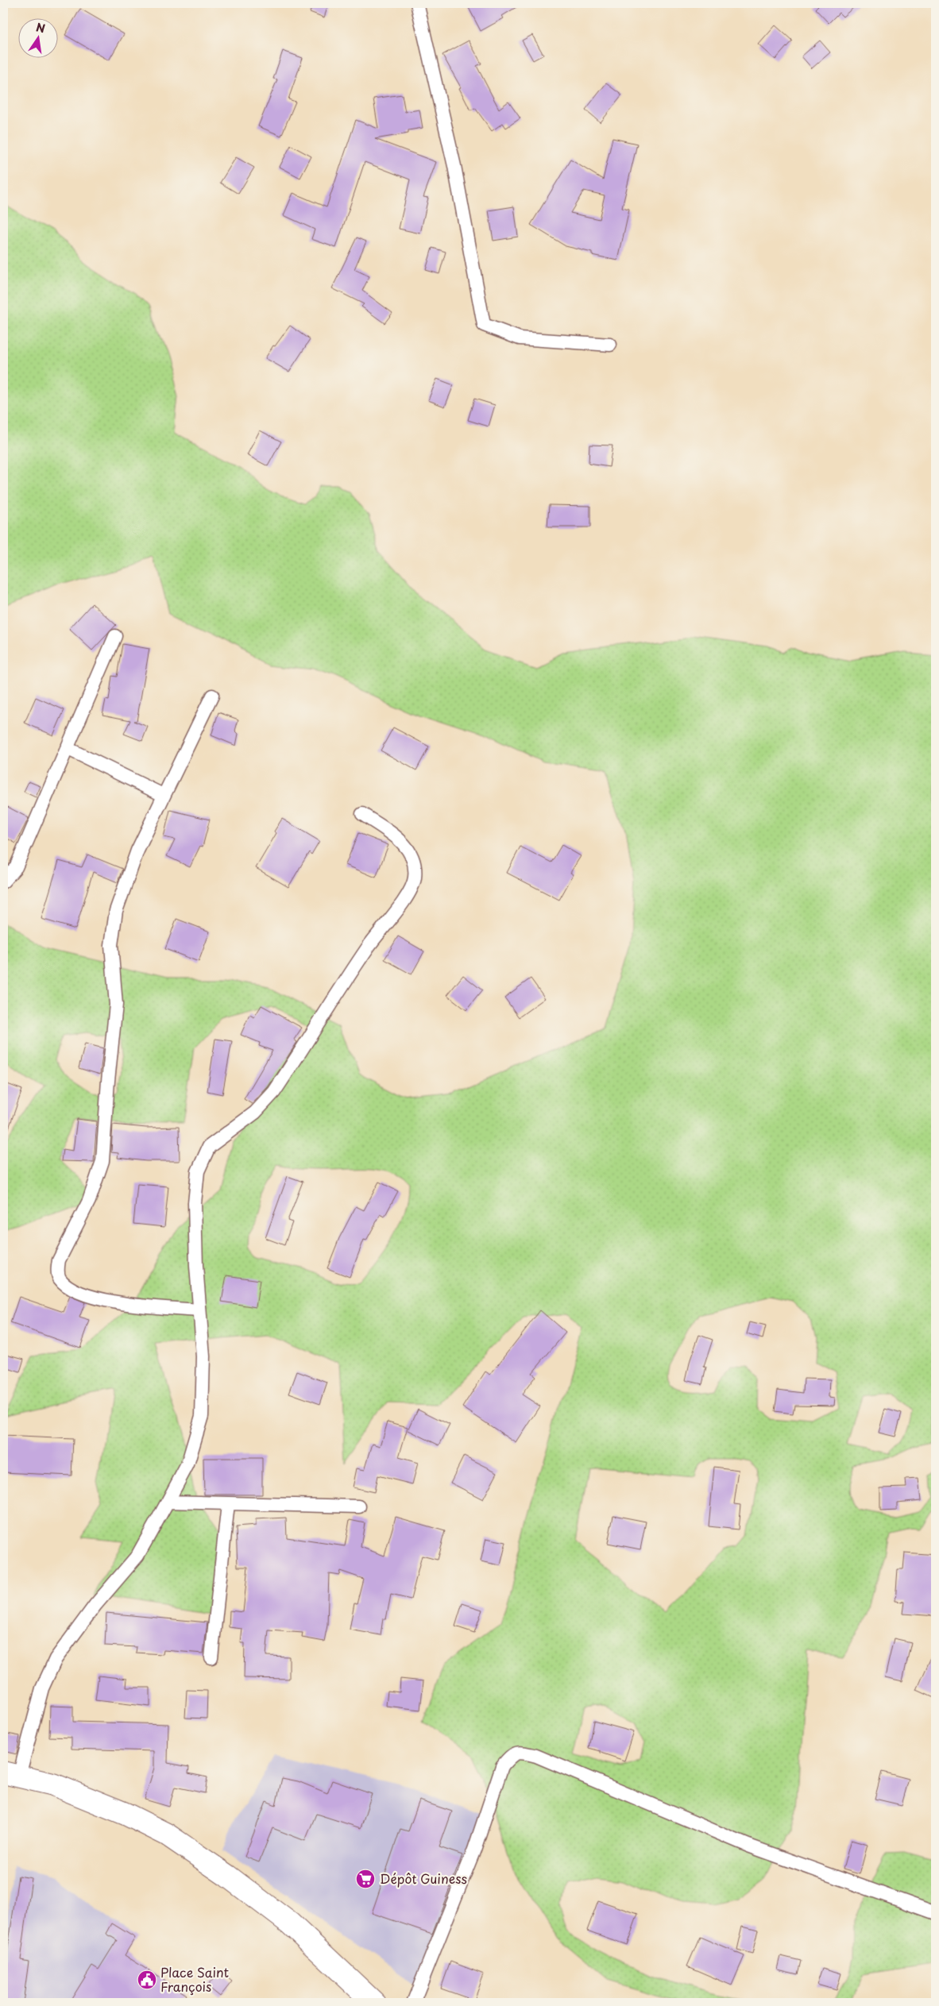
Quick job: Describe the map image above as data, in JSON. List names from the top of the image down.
{
  "places": {
    "supermarket": ["Dépôt Guiness"],
    "public building": ["Place Saint François"]
  },
  "north": "top"
}
